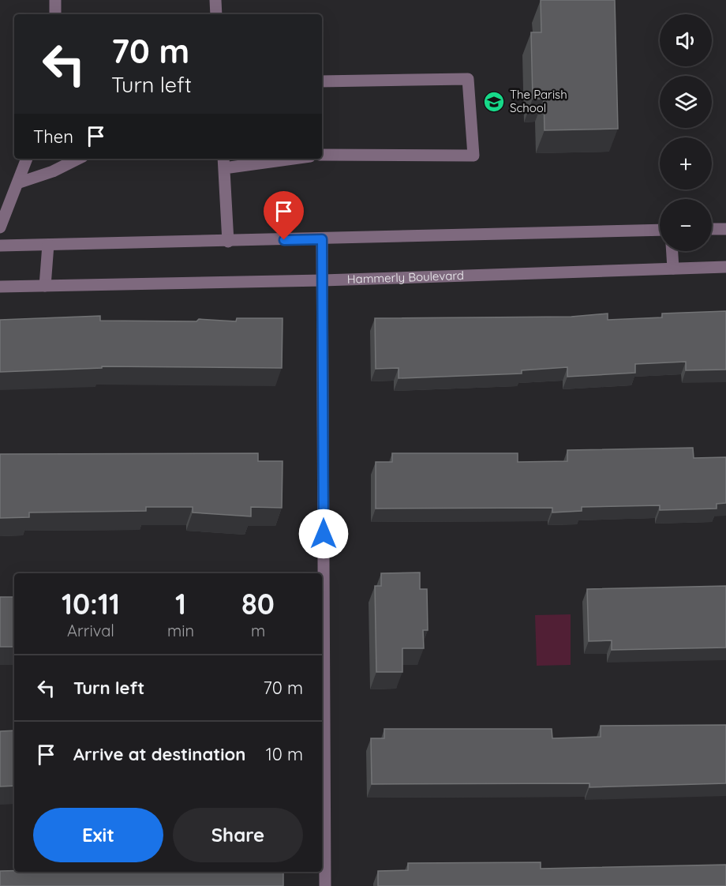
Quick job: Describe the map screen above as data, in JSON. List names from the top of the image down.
{
  "streets": {
    "street": ["Hammerly Boulevard"]
  },
  "places": {
    "school or university": ["The Parish School"]
  },
  "page": {
    "map_buttons": ["+", "−"],
    "turn": ["70 m", "Turn left"],
    "then": "Then",
    "eta": [
      "10:11",
      "Arrival",
      "1",
      "min",
      "80",
      "m"
    ],
    "list": [
      {
        "name": "Turn left",
        "value": "70 m"
      },
      {
        "name": "Arrive at destination",
        "value": "10 m"
      }
    ],
    "buttons": ["Exit", "Share"]
  }
}
